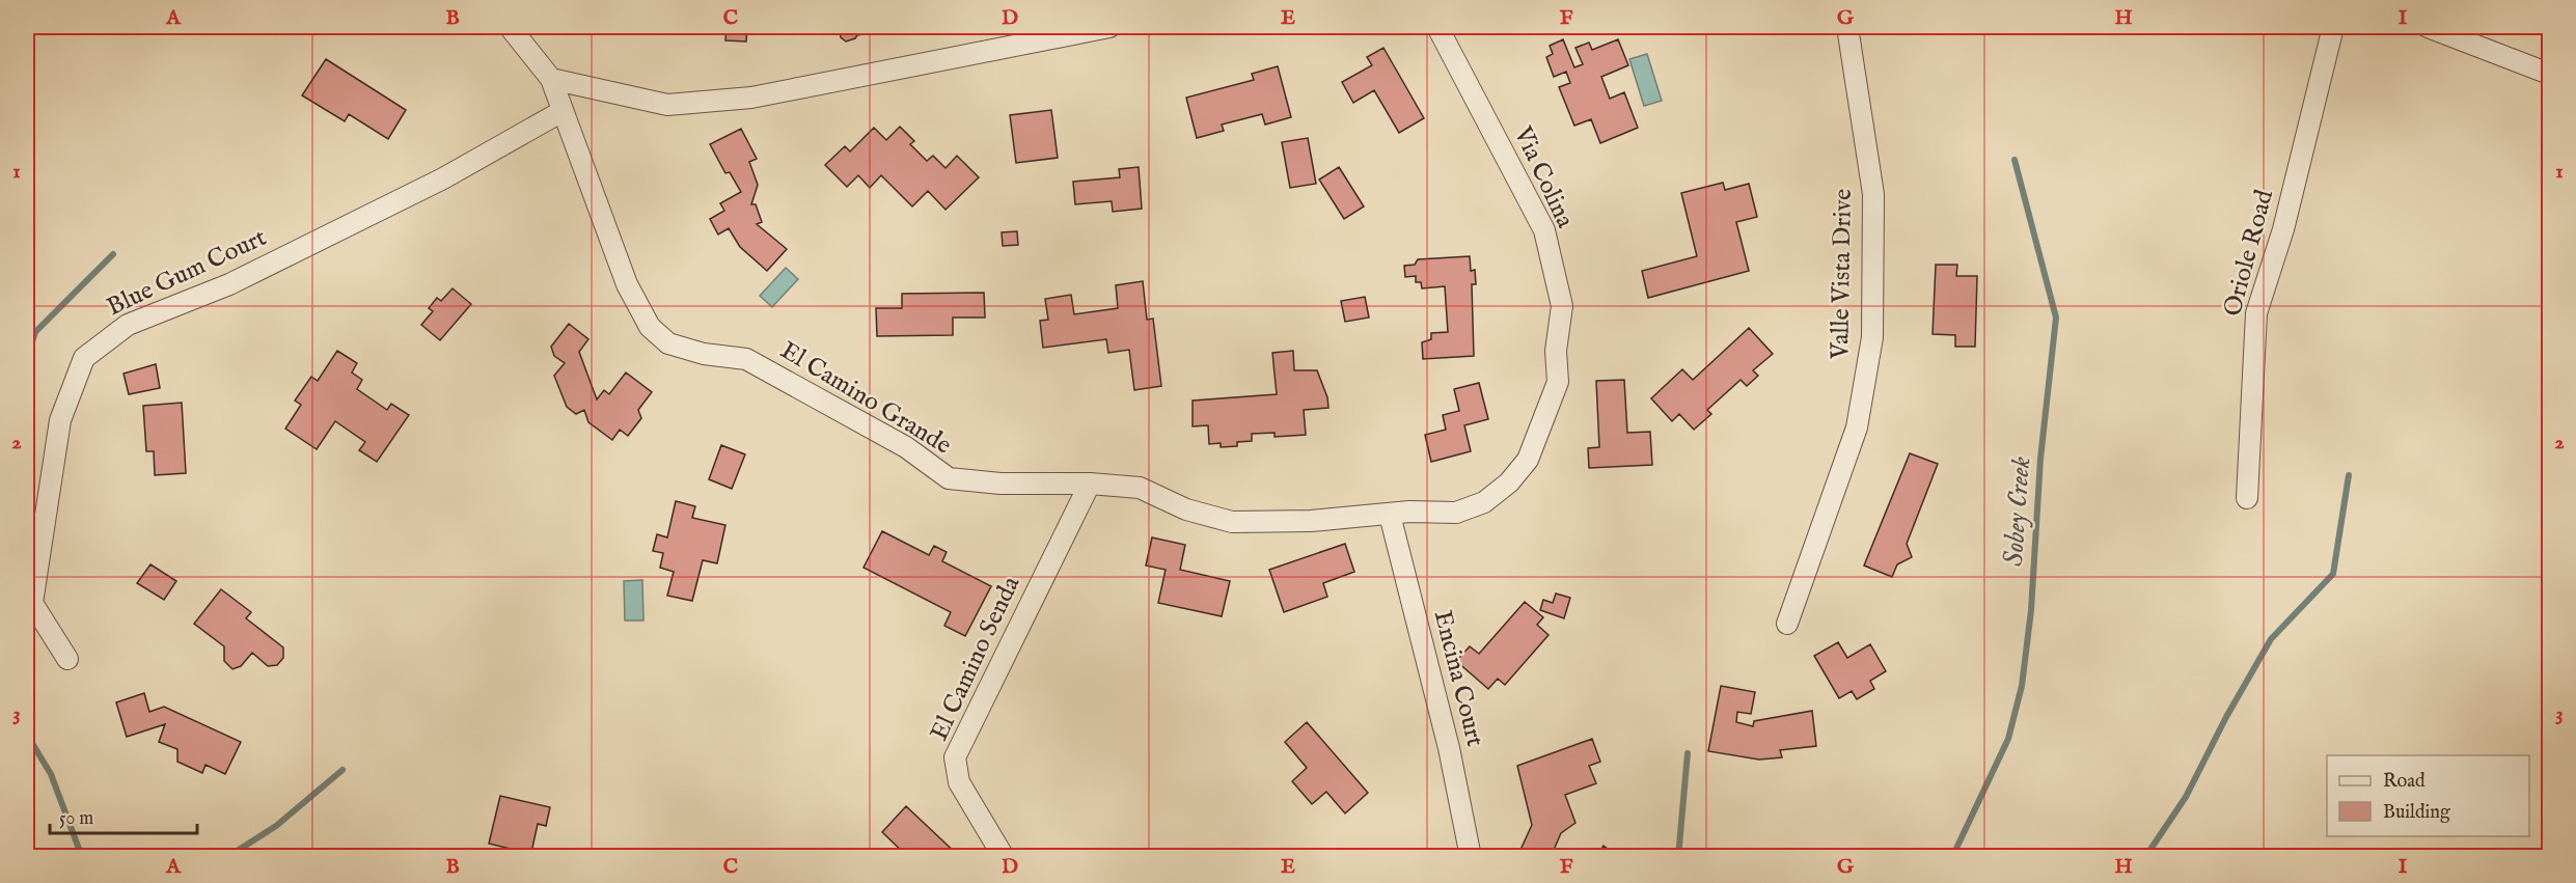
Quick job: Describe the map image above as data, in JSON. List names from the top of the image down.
{
  "streets": {
    "street": [
      "Via Colina",
      "Oriole Road",
      "Blue Gum Court",
      "Valle Vista Drive",
      "El Camino Grande",
      "El Camino Senda",
      "Encina Court"
    ]
  },
  "crossings": [
    ["Via Colina", "El Camino Grande"],
    ["Via Colina", "Encina Court"],
    ["Blue Gum Court", "El Camino Grande"],
    ["El Camino Grande", "El Camino Senda"],
    ["El Camino Grande", "Encina Court"]
  ],
  "water": ["Sobey Creek"],
  "legend": ["Road", "Building"],
  "scale_bar": "50 m",
  "grid": {
    "columns": [
      "A",
      "B",
      "C",
      "D",
      "E",
      "F",
      "G",
      "H",
      "I"
    ],
    "rows": ["1", "2", "3"]
  }
}
